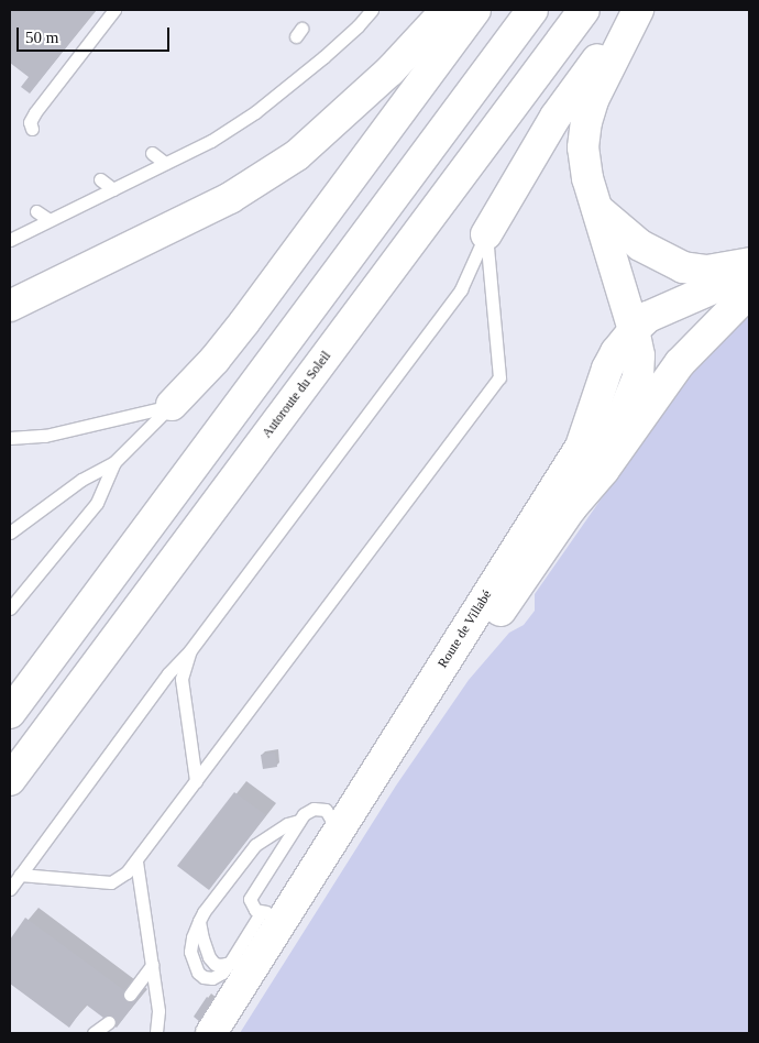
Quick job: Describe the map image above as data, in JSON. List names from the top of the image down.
{
  "streets": {
    "main road": ["Autoroute du Soleil", "Route de Villabé"]
  },
  "scale_bar": "50 m"
}
